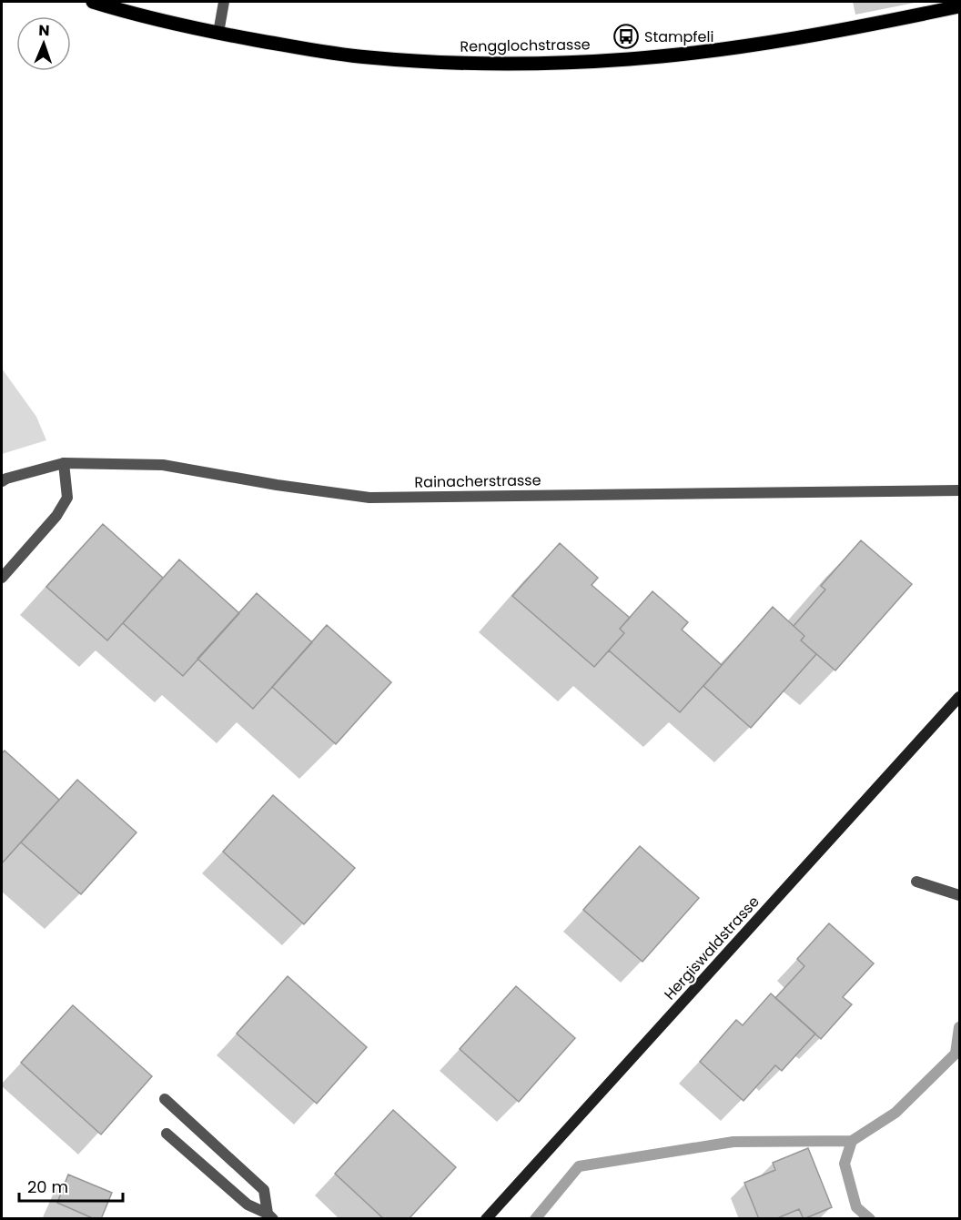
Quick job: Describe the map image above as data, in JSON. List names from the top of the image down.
{
  "streets": {
    "main road": ["Rengglochstrasse"],
    "street": ["Rainacherstrasse", "Hergiswaldstrasse"]
  },
  "places": {
    "bus stop": ["Stampfeli"]
  },
  "scale_bar": "20 m",
  "north": "top"
}
